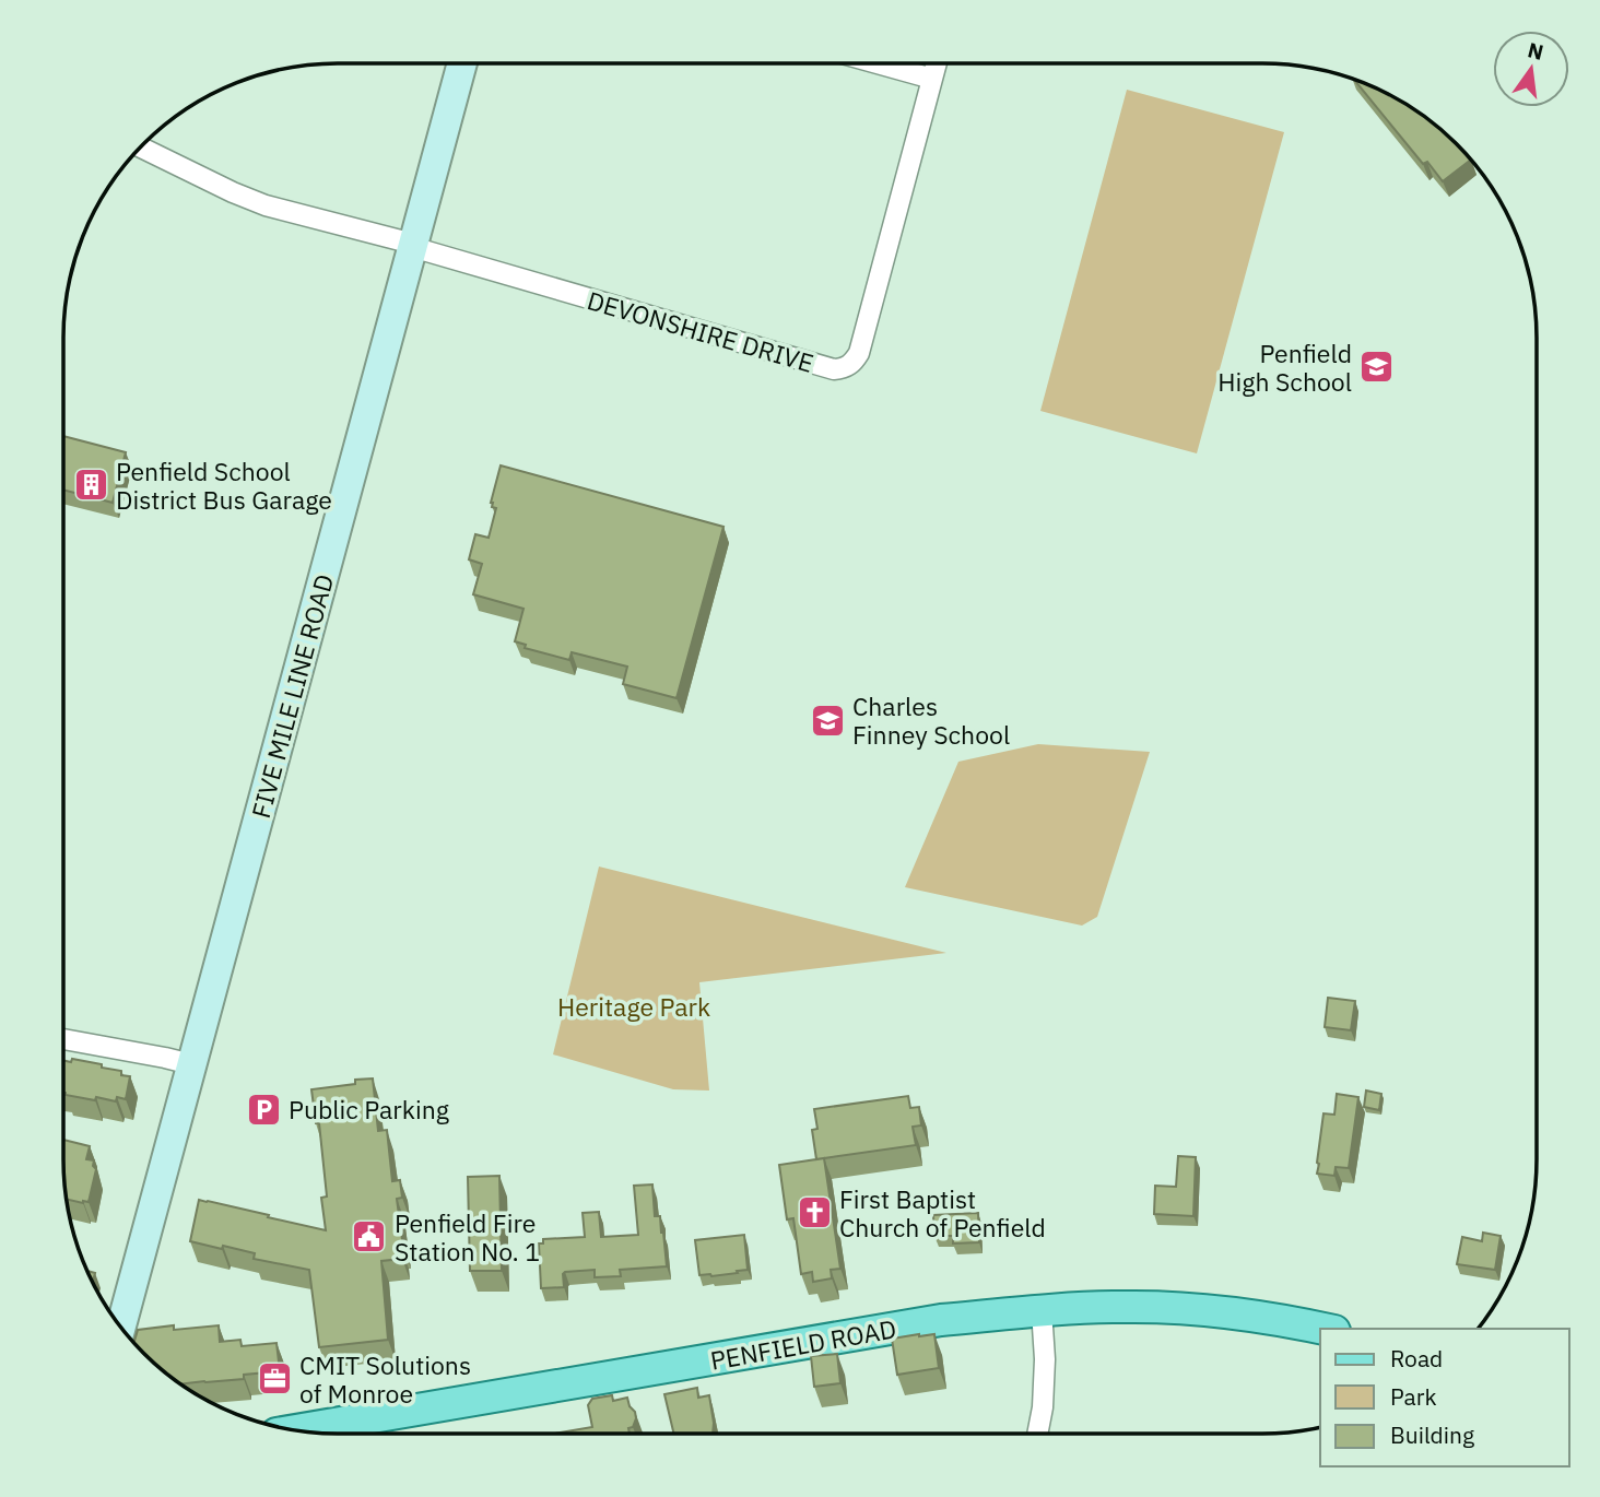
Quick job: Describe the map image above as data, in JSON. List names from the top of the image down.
{
  "streets": {
    "main road": ["FIVE MILE LINE ROAD", "PENFIELD ROAD"],
    "street": ["DEVONSHIRE DRIVE"]
  },
  "crossings": [
    ["DEVONSHIRE DRIVE", "FIVE MILE LINE ROAD"]
  ],
  "parks": ["Heritage Park"],
  "places": {
    "school or university": ["Penfield High School", "Charles Finney School"],
    "building": ["Penfield School District Bus Garage"],
    "parking": ["Public Parking"],
    "church": ["First Baptist Church of Penfield"],
    "public building": ["Penfield Fire Station No. 1"],
    "office": ["CMIT Solutions of Monroe"]
  },
  "legend": ["Road", "Park", "Building"],
  "north": "top"
}
